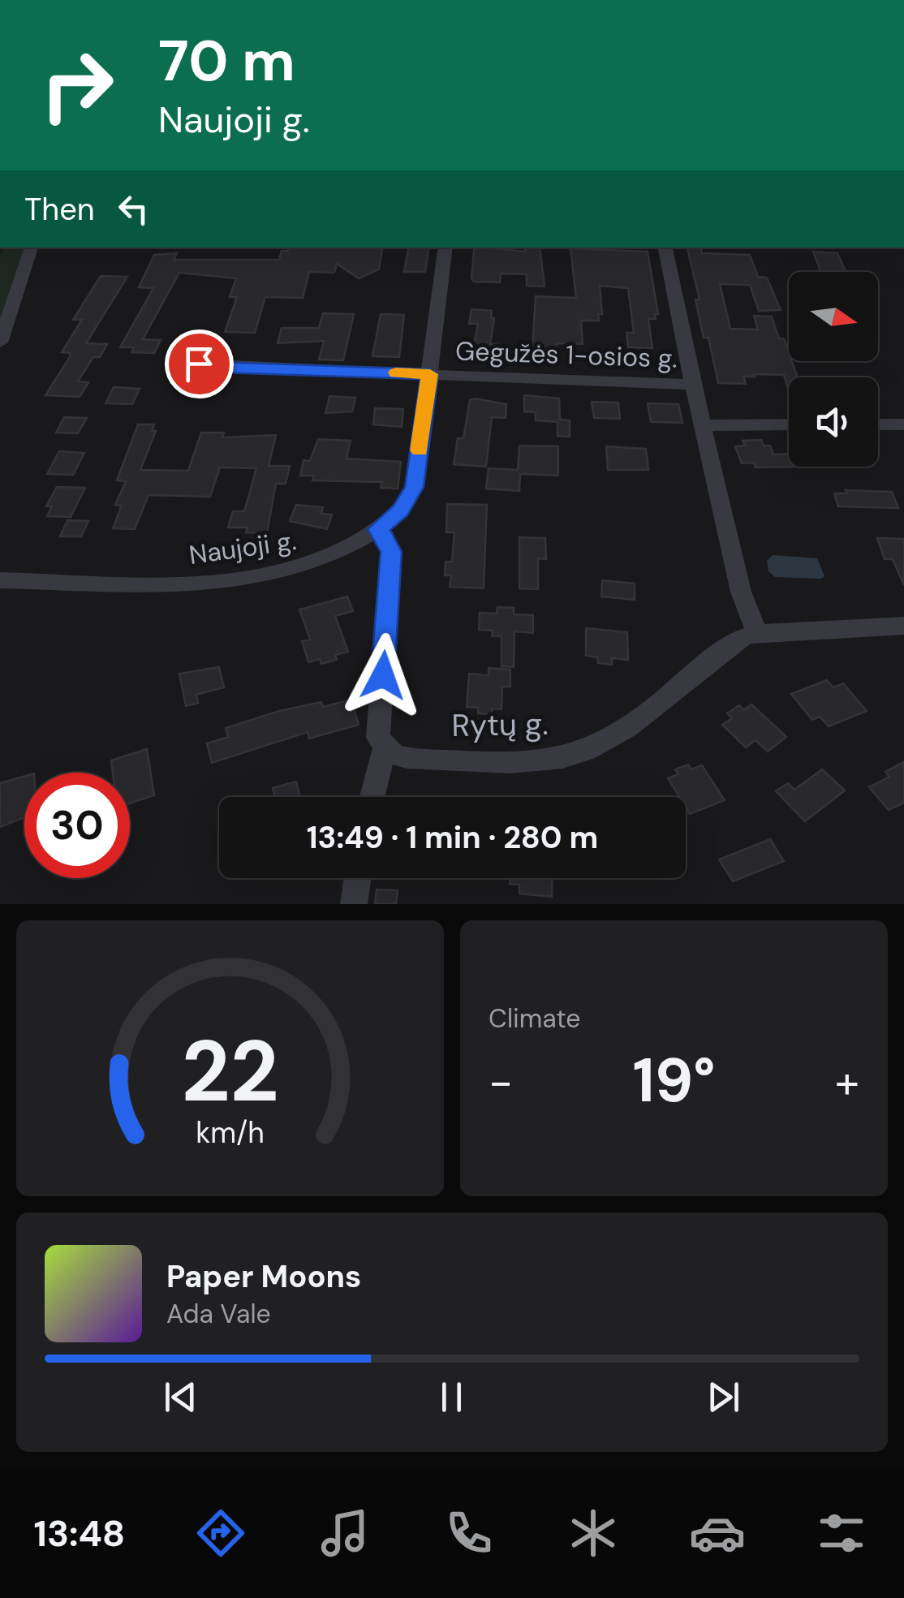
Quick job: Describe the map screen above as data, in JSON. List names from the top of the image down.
{
  "streets": {
    "street": ["Gegužės 1-osios g.", "Naujoji g.", "Rytų g."]
  },
  "crossings": [
    ["Gegužės 1-osios g.", "Naujoji g."]
  ],
  "north": "right",
  "page": {
    "turn": ["70 m", "Naujoji g."],
    "then": "Then",
    "limit": "30",
    "trip": "13:49 · 1 min · 280 m",
    "tile": "Climate",
    "heat": ["−", "19°", "+"],
    "song": ["Paper Moons", "Ada Vale"],
    "tabs": "13:48",
    "gauge": ["22", "km/h"]
  }
}
